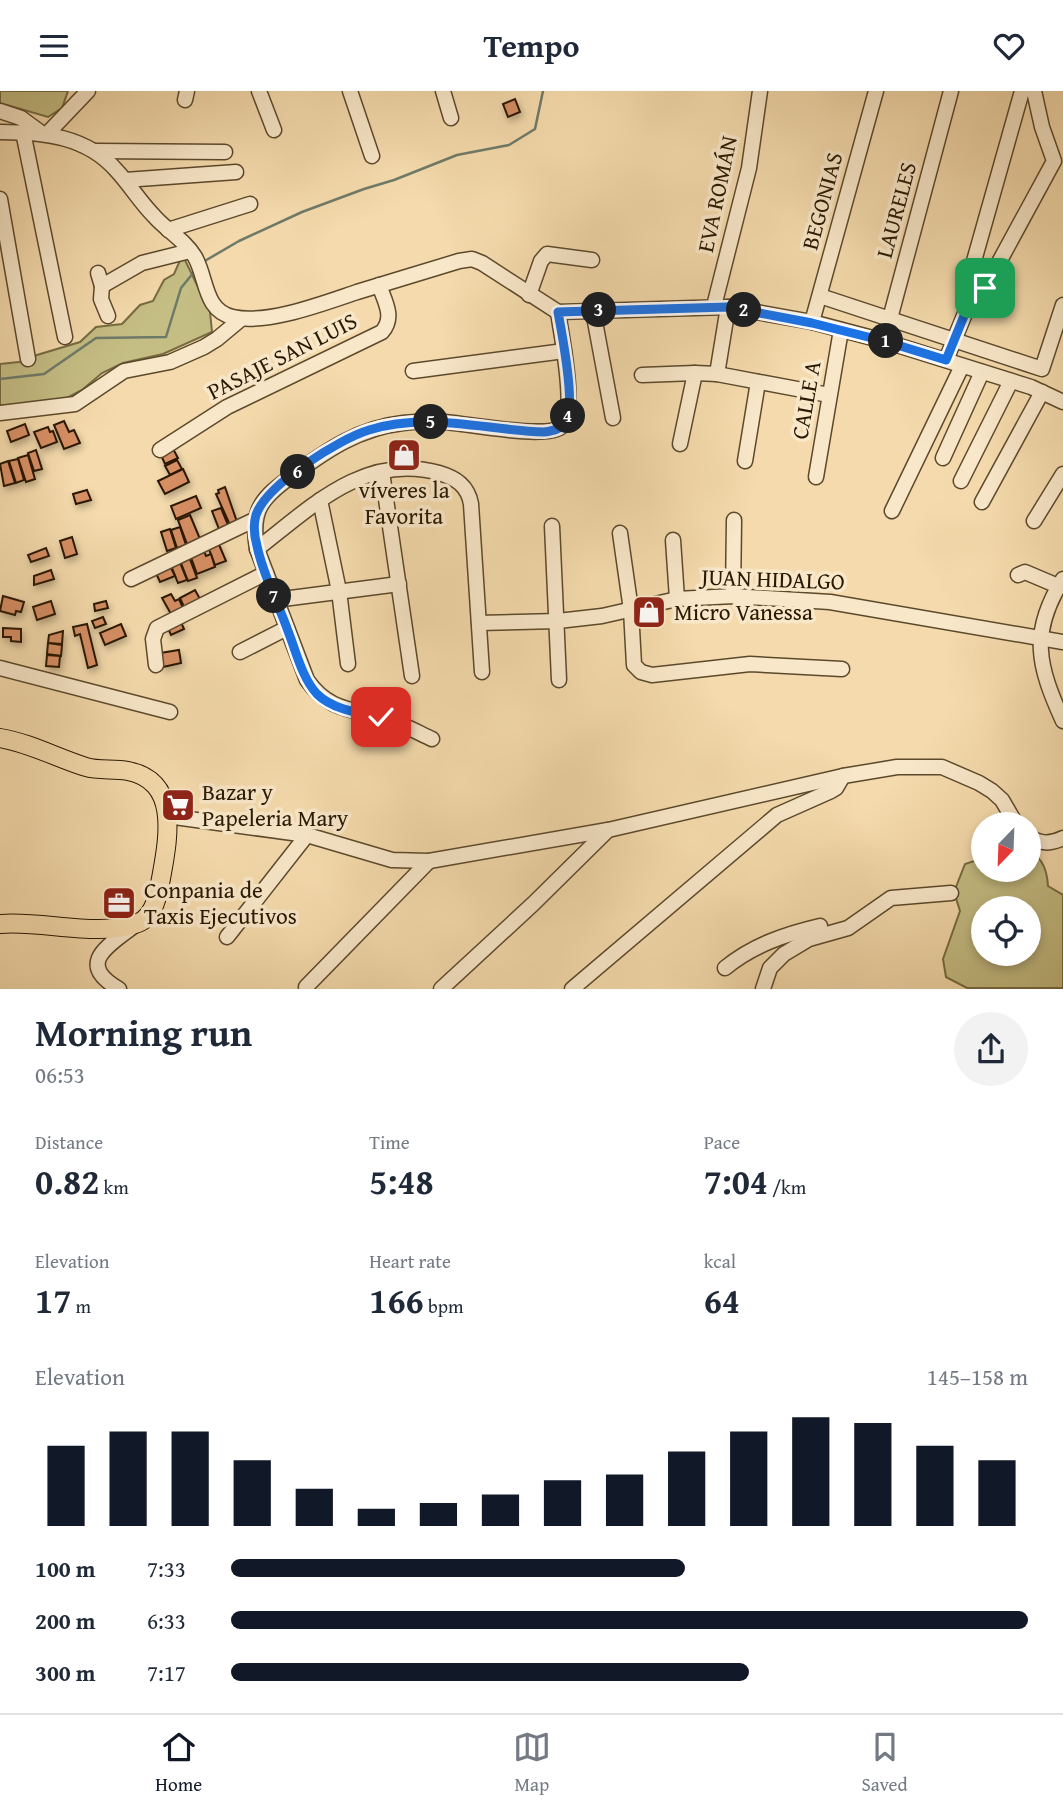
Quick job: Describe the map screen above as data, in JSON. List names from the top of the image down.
{
  "streets": {
    "street": [
      "EVA ROMÁN",
      "BEGONIAS",
      "LAURELES",
      "PASAJE SAN LUIS",
      "CALLE A",
      "JUAN HIDALGO"
    ]
  },
  "places": {
    "shop": ["víveres la Favorita", "Micro Vanessa"],
    "supermarket": ["Bazar y Papeleria Mary"],
    "office": ["Conpania de Taxis Ejecutivos"]
  },
  "north": "bottom left",
  "page": {
    "header": "Tempo",
    "pins": [
      "2",
      "3",
      "1",
      "4",
      "5",
      "6",
      "7"
    ],
    "heading": ["Morning run", "06:53"],
    "stats": [
      ["Distance", "0.82 km"],
      ["Time", "5:48"],
      ["Pace", "7:04 /km"],
      ["Elevation", "17 m"],
      ["Heart rate", "166 bpm"],
      ["kcal", "64"]
    ],
    "chart": ["Elevation", "145–158 m"],
    "list": [
      {
        "name": "100 m",
        "note": "7:33"
      },
      {
        "name": "200 m",
        "note": "6:33"
      },
      {
        "name": "300 m",
        "note": "7:17"
      }
    ],
    "tabs": ["Home", "Map", "Saved"]
  }
}
